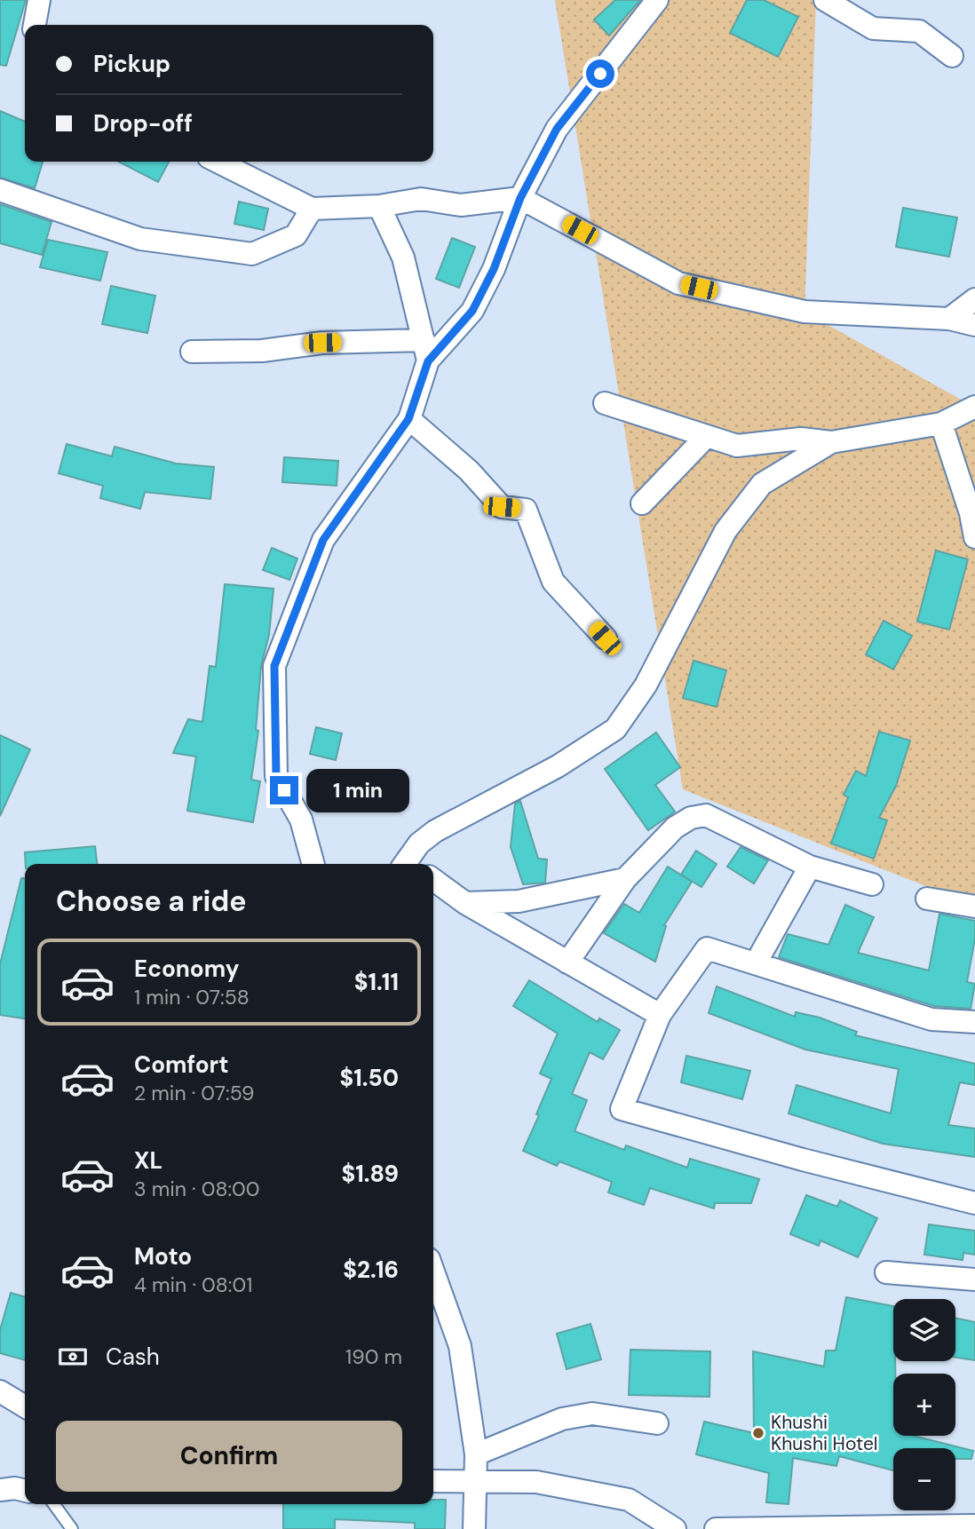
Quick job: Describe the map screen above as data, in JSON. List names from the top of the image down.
{
  "places": ["Khushi Khushi Hotel"],
  "page": {
    "banner": ["Pickup", "Drop-off"],
    "bubble": "1 min",
    "heading": "Choose a ride",
    "list": [
      {
        "name": "Economy",
        "note": "1 min · 07:58",
        "value": "$1.11"
      },
      {
        "name": "Comfort",
        "note": "2 min · 07:59",
        "value": "$1.50"
      },
      {
        "name": "XL",
        "note": "3 min · 08:00",
        "value": "$1.89"
      },
      {
        "name": "Moto",
        "note": "4 min · 08:01",
        "value": "$2.16"
      }
    ],
    "map_buttons": ["+", "−"],
    "pay": ["Cash", "190 m"],
    "buttons": "Confirm"
  }
}
